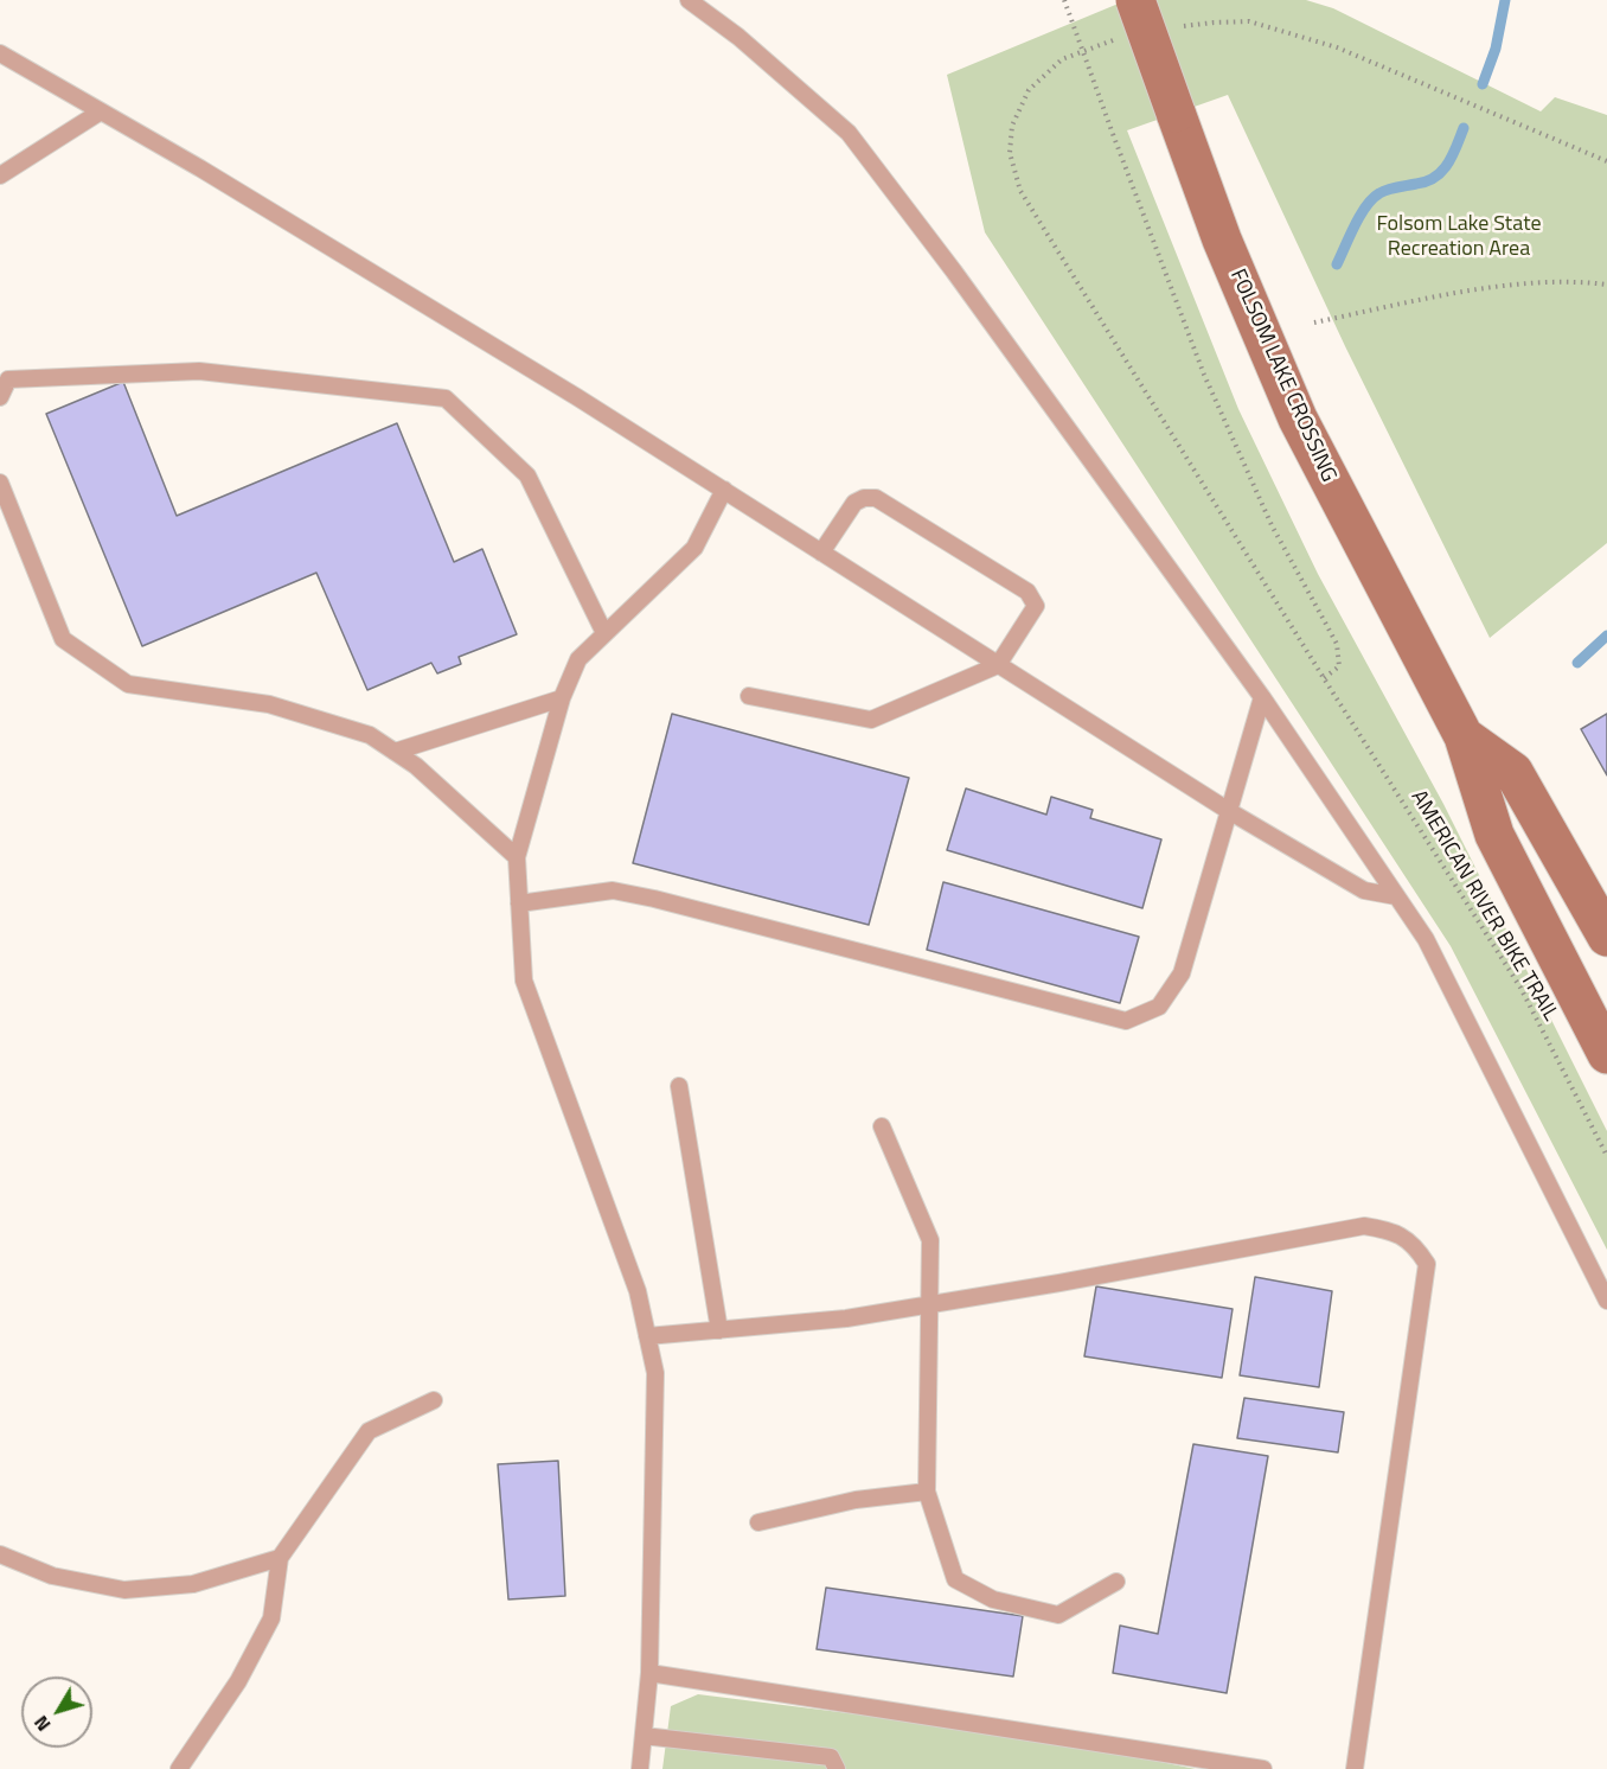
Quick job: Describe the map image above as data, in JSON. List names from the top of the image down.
{
  "streets": {
    "main road": ["FOLSOM LAKE CROSSING"],
    "path": ["AMERICAN RIVER BIKE TRAIL"]
  },
  "parks": ["Folsom Lake State Recreation Area"],
  "north": "bottom left"
}
